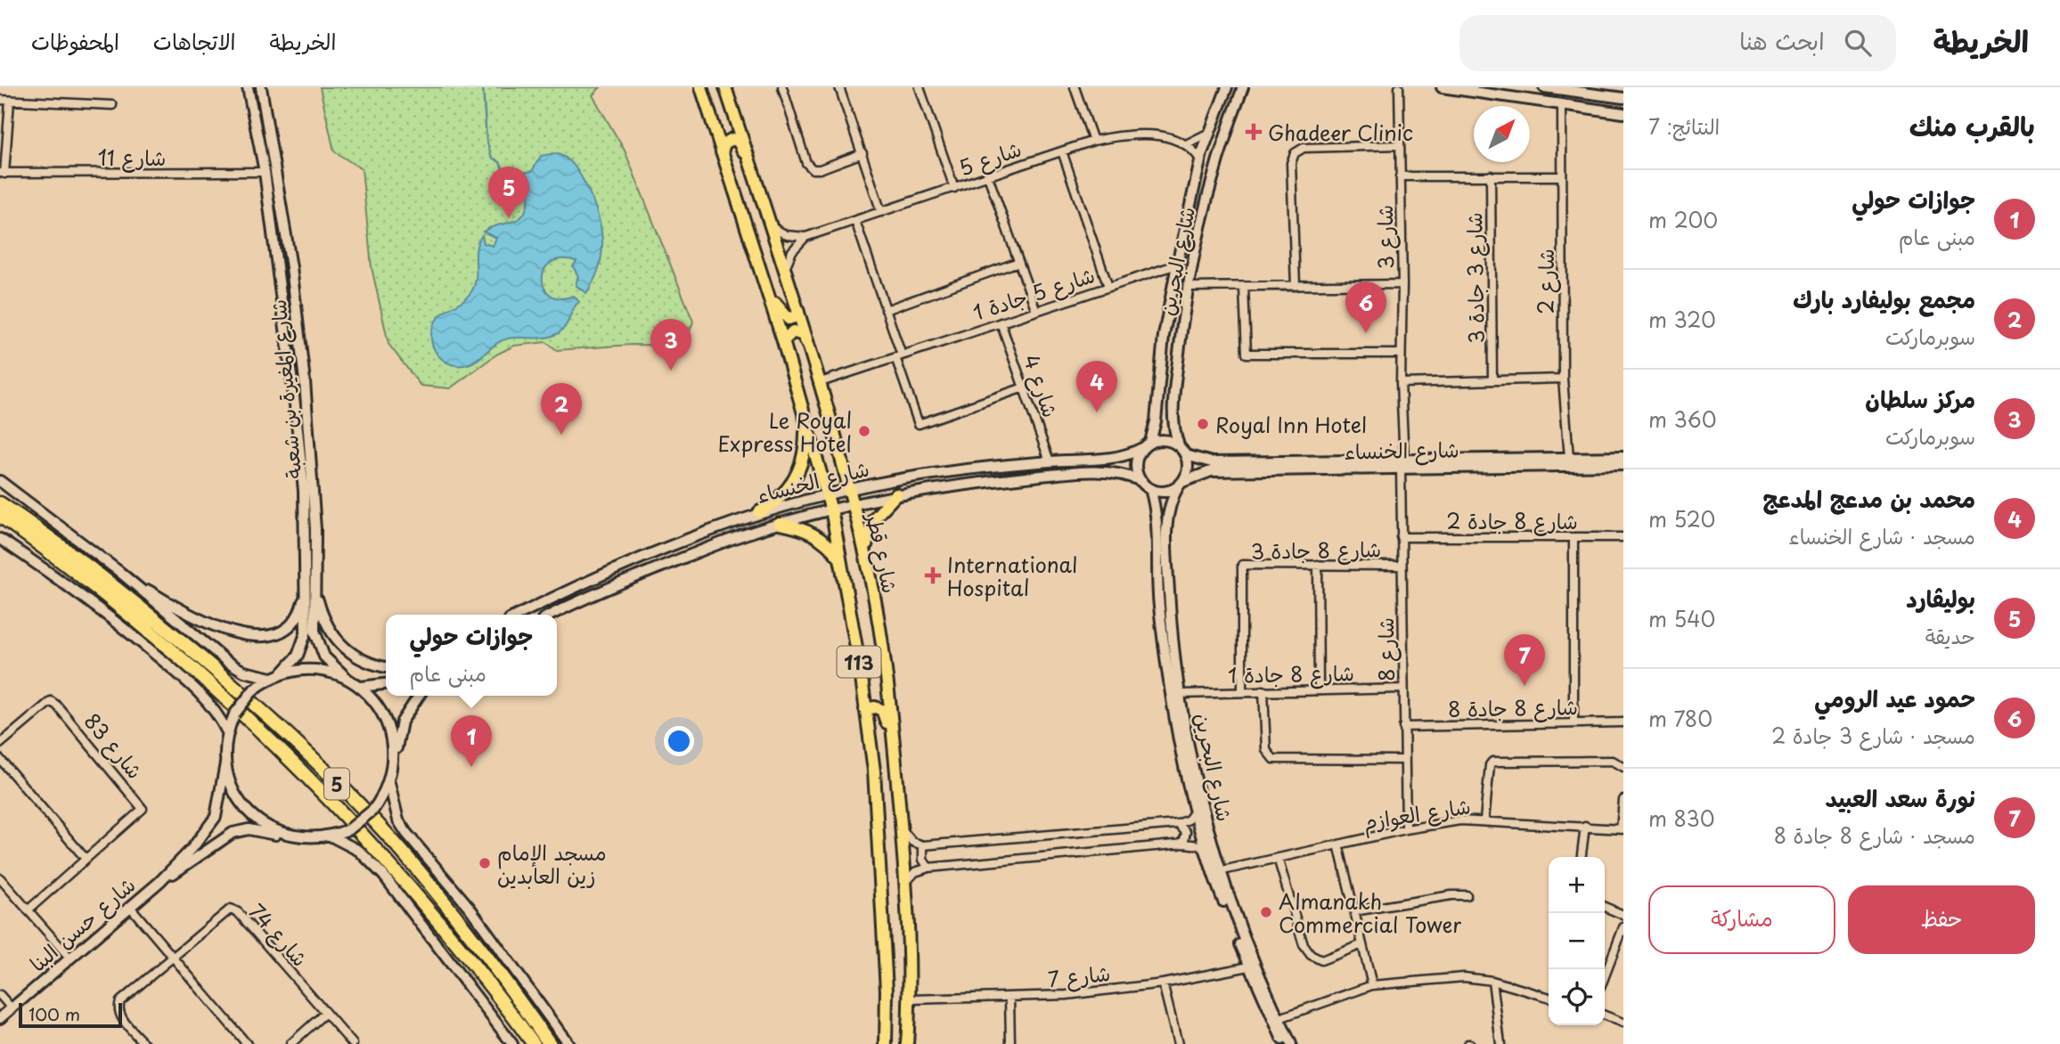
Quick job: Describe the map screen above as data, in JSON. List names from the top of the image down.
{
  "streets": {
    "highway": ["5"],
    "main road": ["شارع قطر", "113"],
    "street": [
      "شارع 11",
      "شارع 5",
      "شارع 3",
      "شارع البحرين",
      "شارع 3 جادة 3",
      "شارع 2",
      "شارع 5 جادة 1",
      "شارع 4",
      "شارع المغيرة بن شعبة",
      "شارع الخنساء",
      "شارع 8 جادة 2",
      "شارع 8 جادة 3",
      "شارع 8",
      "شارع 8 جادة 1",
      "شارع 8 جادة 8",
      "شارع 83",
      "شارع العوازم",
      "شارع حسن البنا",
      "شارع 74",
      "شارع 7"
    ]
  },
  "crossings": [
    ["شارع 11", "شارع المغيرة بن شعبة"],
    ["شارع 3", "شارع الخنساء"],
    ["شارع 3", "شارع 8"],
    ["شارع البحرين", "شارع 5 جادة 1"],
    ["شارع البحرين", "شارع الخنساء"],
    ["شارع البحرين", "شارع 8 جادة 1"],
    ["شارع البحرين", "شارع العوازم"],
    ["شارع البحرين", "شارع 7"],
    ["شارع 2", "شارع الخنساء"],
    ["شارع 5 جادة 1", "شارع 4"],
    ["شارع 5 جادة 1", "شارع قطر"],
    ["شارع 4", "شارع الخنساء"],
    ["شارع المغيرة بن شعبة", "شارع حسن البنا"],
    ["شارع الخنساء", "شارع قطر"],
    ["شارع الخنساء", "شارع 8"],
    ["شارع 8 جادة 2", "شارع 8"],
    ["شارع 8 جادة 3", "شارع 8"],
    ["شارع 8 جادة 3", "شارع 8 جادة 1"],
    ["شارع قطر", "شارع 7"],
    ["شارع 8", "شارع 8 جادة 1"],
    ["شارع 8", "شارع 8 جادة 8"],
    ["شارع 8", "شارع العوازم"]
  ],
  "places": {
    "health": ["Ghadeer Clinic", "International Hospital"],
    "other": [
      "Royal Inn Hotel",
      "Le Royal Express Hotel",
      "مسجد الإمام زين العابدين",
      "Almanakh Commercial Tower"
    ]
  },
  "scale_bar": "100 m",
  "north": "top right",
  "page": {
    "header": "الخريطة",
    "search": "ابحث هنا",
    "nav": ["الخريطة", "الاتجاهات", "المحفوظات"],
    "heading": ["بالقرب منك", "النتائج: 7"],
    "pins": [
      "5",
      "6",
      "3",
      "4",
      "2",
      "7",
      "1"
    ],
    "list": [
      {
        "mark": "1",
        "name": "جوازات حولي",
        "note": "مبنى عام",
        "value": "200 m"
      },
      {
        "mark": "2",
        "name": "مجمع بوليفارد بارك",
        "note": "سوبرماركت",
        "value": "320 m"
      },
      {
        "mark": "3",
        "name": "مركز سلطان",
        "note": "سوبرماركت",
        "value": "360 m"
      },
      {
        "mark": "4",
        "name": "محمد بن مدعج المدعج",
        "note": "مسجد · شارع الخنساء",
        "value": "520 m"
      },
      {
        "mark": "5",
        "name": "بوليڤارد",
        "note": "حديقة",
        "value": "540 m"
      },
      {
        "mark": "6",
        "name": "حمود عيد الرومي",
        "note": "مسجد · شارع 3 جادة 2",
        "value": "780 m"
      },
      {
        "mark": "7",
        "name": "نورة سعد العبيد",
        "note": "مسجد · شارع 8 جادة 8",
        "value": "830 m"
      }
    ],
    "popup": ["جوازات حولي", "مبنى عام"],
    "map_buttons": ["+", "−"],
    "buttons": ["حفظ", "مشاركة"],
    "scale": "100 m"
  }
}
